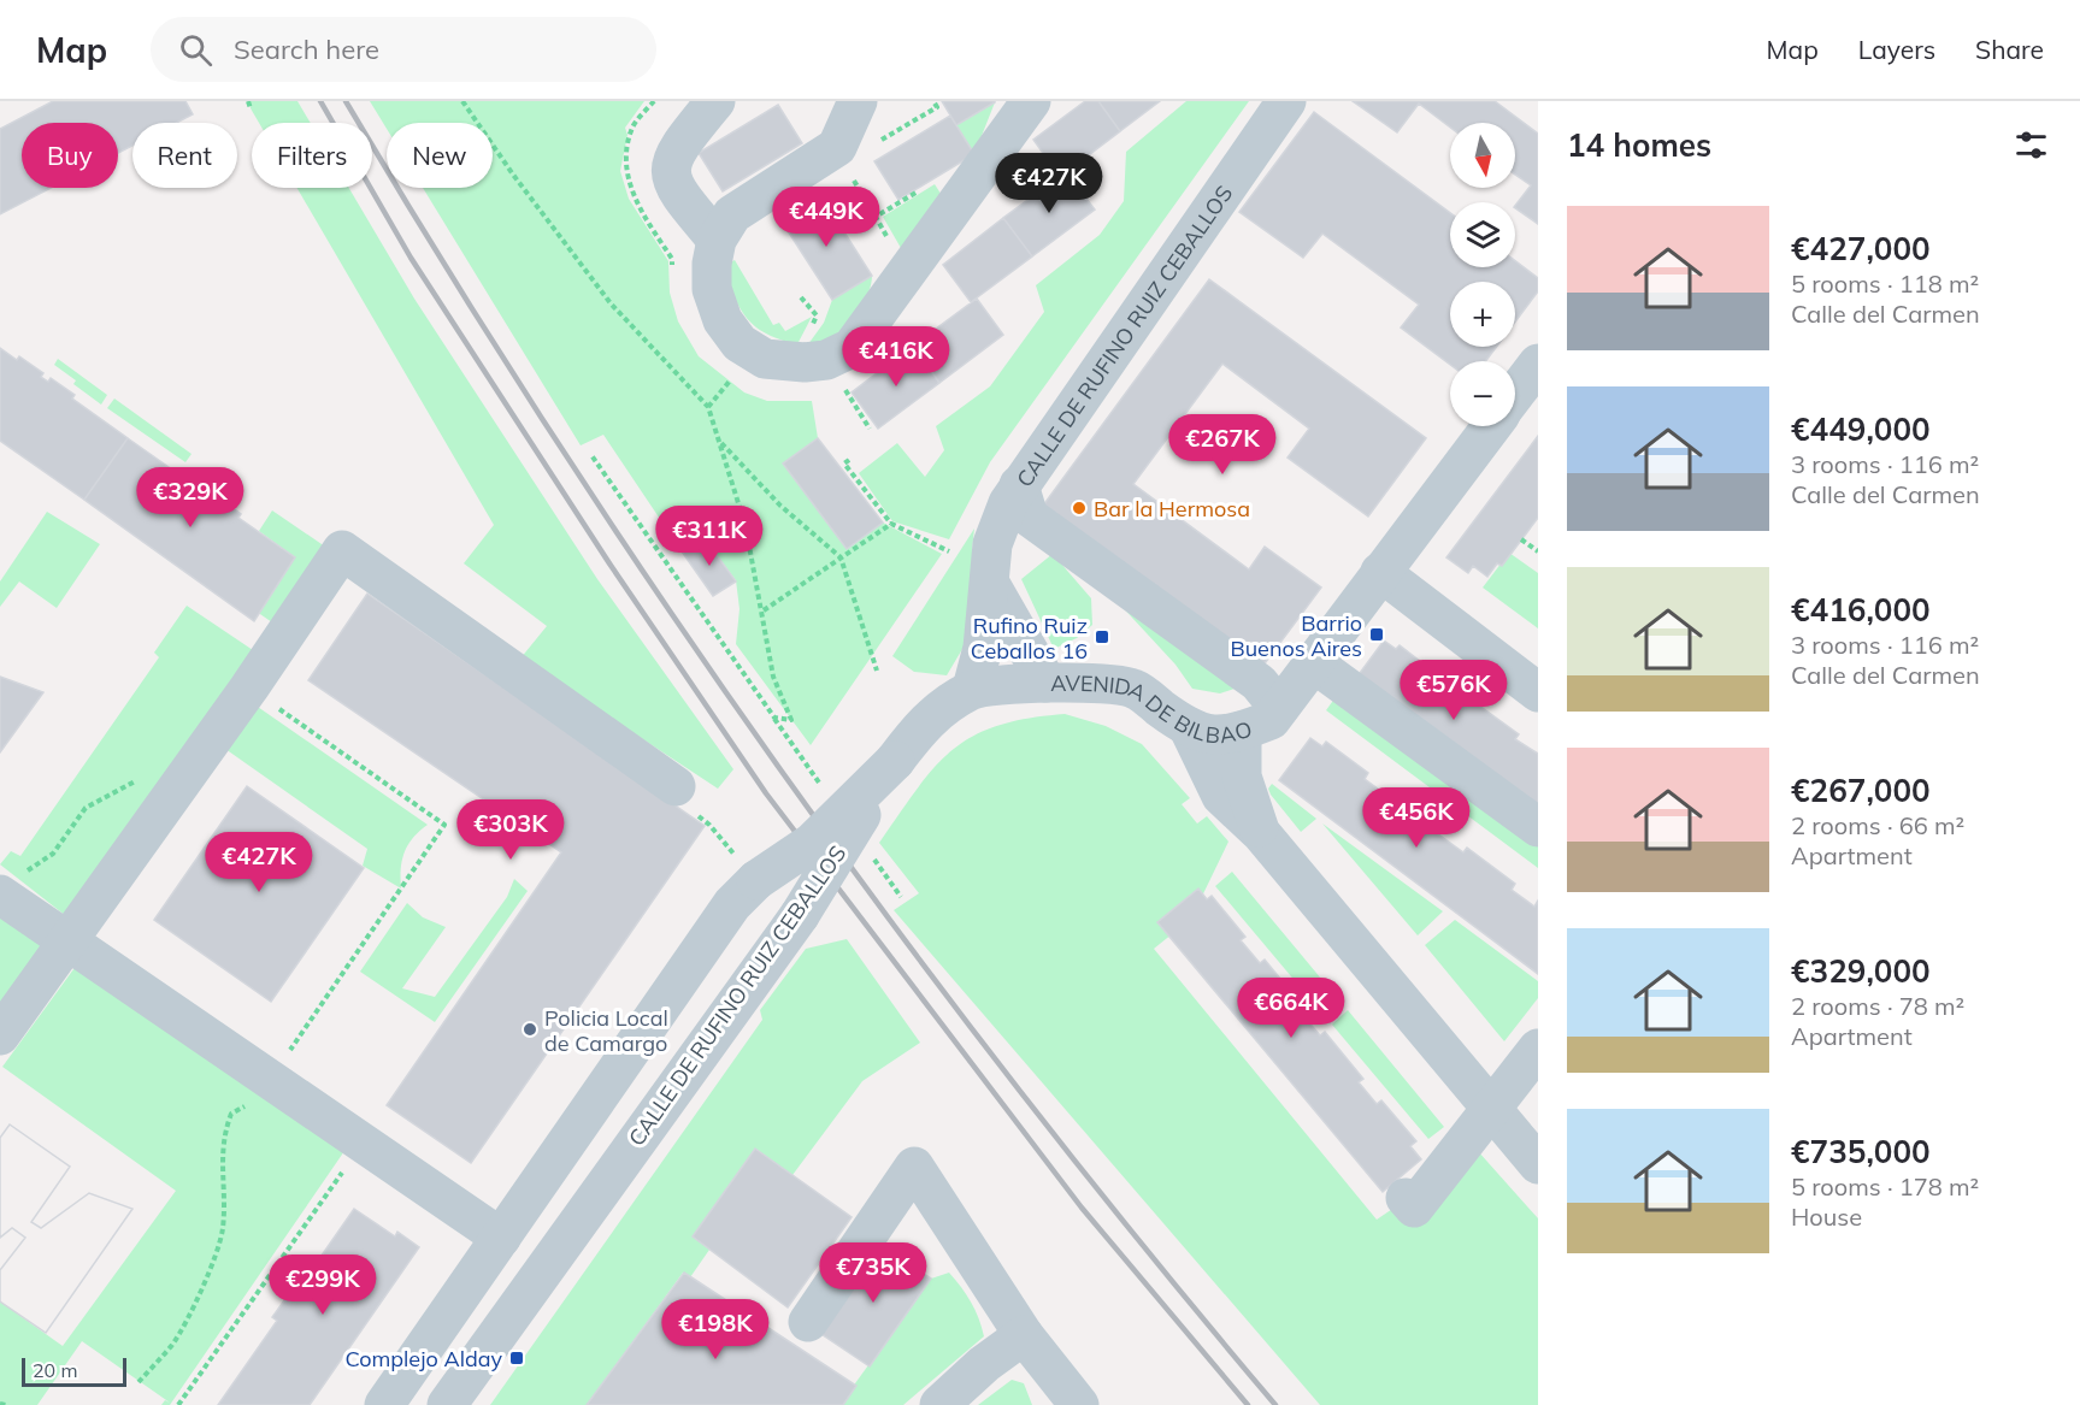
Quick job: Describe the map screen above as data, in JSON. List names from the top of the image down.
{
  "streets": {
    "street": ["CALLE DE RUFINO RUIZ CEBALLOS", "AVENIDA DE BILBAO"]
  },
  "crossings": [
    ["CALLE DE RUFINO RUIZ CEBALLOS", "AVENIDA DE BILBAO"]
  ],
  "places": {
    "other": ["Bar la Hermosa", "Policia Local de Camargo"],
    "transit": ["Barrio Buenos Aires", "Rufino Ruiz Ceballos 16", "Complejo Alday"]
  },
  "scale_bar": "20 m",
  "north": "bottom",
  "page": {
    "header": "Map",
    "search": "Search here",
    "nav": ["Map", "Layers", "Share"],
    "heading": "14 homes",
    "map_buttons": ["+", "−"],
    "chip": [
      "Buy",
      "Rent",
      "Filters",
      "New"
    ],
    "price": [
      "€427K",
      "€449K",
      "€416K",
      "€267K",
      "€329K",
      "€311K",
      "€576K",
      "€456K",
      "€303K",
      "€427K",
      "€664K",
      "€735K",
      "€299K",
      "€198K"
    ],
    "list": [
      {
        "name": "€427,000",
        "note": "5 rooms · 118 m² · Calle del Carmen"
      },
      {
        "name": "€449,000",
        "note": "3 rooms · 116 m² · Calle del Carmen"
      },
      {
        "name": "€416,000",
        "note": "3 rooms · 116 m² · Calle del Carmen"
      },
      {
        "name": "€267,000",
        "note": "2 rooms · 66 m² · Apartment"
      },
      {
        "name": "€329,000",
        "note": "2 rooms · 78 m² · Apartment"
      },
      {
        "name": "€735,000",
        "note": "5 rooms · 178 m² · House"
      }
    ],
    "scale": "20 m"
  }
}
